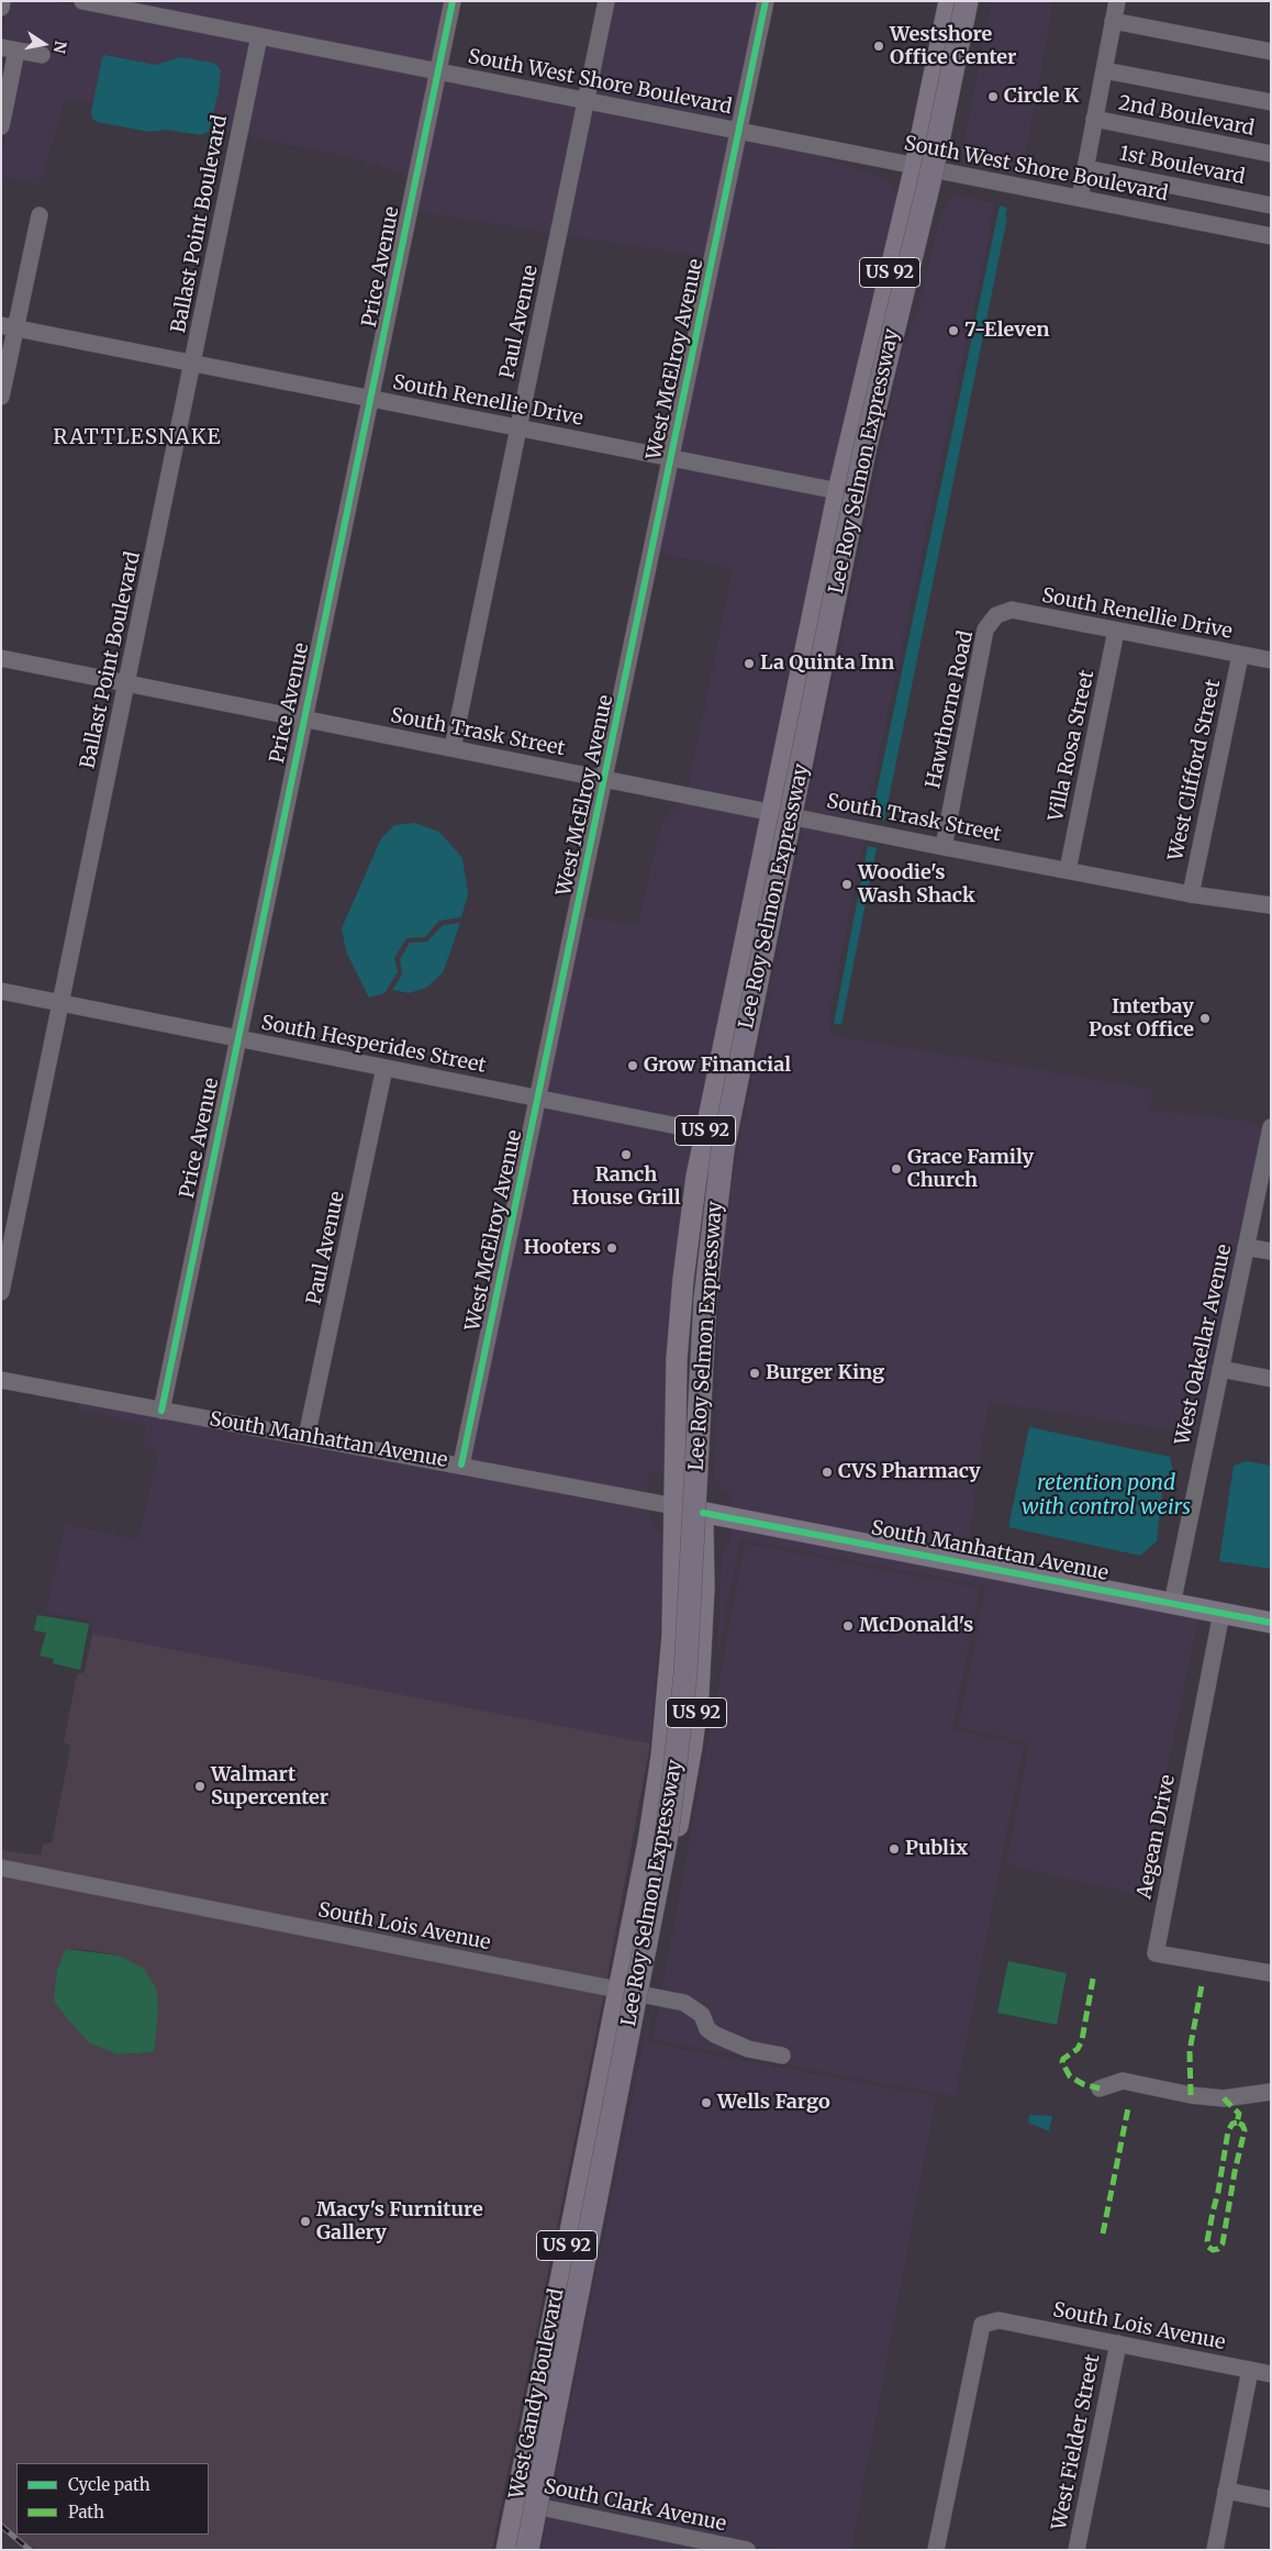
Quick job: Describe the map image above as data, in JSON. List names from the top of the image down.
{
  "streets": {
    "highway": ["Lee Roy Selmon Expressway"],
    "main road": ["US 92", "South Manhattan Avenue", "West Gandy Boulevard"],
    "street": [
      "South West Shore Boulevard",
      "2nd Boulevard",
      "1st Boulevard",
      "Ballast Point Boulevard",
      "Price Avenue",
      "Paul Avenue",
      "West McElroy Avenue",
      "South Renellie Drive",
      "Hawthorne Road",
      "South Trask Street",
      "Villa Rosa Street",
      "West Clifford Street",
      "South Hesperides Street",
      "West Oakellar Avenue",
      "Aegean Drive",
      "South Lois Avenue",
      "West Fielder Street",
      "South Clark Avenue"
    ]
  },
  "crossings": [
    ["South West Shore Boulevard", "Ballast Point Boulevard"],
    ["South West Shore Boulevard", "Price Avenue"],
    ["South West Shore Boulevard", "Paul Avenue"],
    ["South West Shore Boulevard", "West McElroy Avenue"],
    ["South West Shore Boulevard", "West Gandy Boulevard"],
    ["Ballast Point Boulevard", "South Renellie Drive"],
    ["Ballast Point Boulevard", "South Trask Street"],
    ["Ballast Point Boulevard", "South Hesperides Street"],
    ["Price Avenue", "South Renellie Drive"],
    ["Price Avenue", "South Trask Street"],
    ["Price Avenue", "South Hesperides Street"],
    ["Price Avenue", "South Manhattan Avenue"],
    ["Paul Avenue", "South Renellie Drive"],
    ["Paul Avenue", "South Trask Street"],
    ["Paul Avenue", "South Hesperides Street"],
    ["Paul Avenue", "South Manhattan Avenue"],
    ["West McElroy Avenue", "South Renellie Drive"],
    ["West McElroy Avenue", "South Trask Street"],
    ["West McElroy Avenue", "South Hesperides Street"],
    ["West McElroy Avenue", "South Manhattan Avenue"],
    ["South Renellie Drive", "Hawthorne Road"],
    ["South Renellie Drive", "Villa Rosa Street"],
    ["South Renellie Drive", "West Clifford Street"],
    ["South Renellie Drive", "West Gandy Boulevard"],
    ["Lee Roy Selmon Expressway", "West Gandy Boulevard"],
    ["Hawthorne Road", "South Trask Street"],
    ["South Trask Street", "Villa Rosa Street"],
    ["South Trask Street", "West Clifford Street"],
    ["South Trask Street", "West Gandy Boulevard"],
    ["South Hesperides Street", "West Gandy Boulevard"],
    ["West Oakellar Avenue", "South Manhattan Avenue"],
    ["South Manhattan Avenue", "Aegean Drive"],
    ["South Manhattan Avenue", "West Gandy Boulevard"],
    ["South Lois Avenue", "West Gandy Boulevard"],
    ["South Lois Avenue", "West Fielder Street"],
    ["West Gandy Boulevard", "South Clark Avenue"]
  ],
  "districts": ["RATTLESNAKE"],
  "water": ["retention pond with control weirs"],
  "places": [
    "Westshore Office Center",
    "Circle K",
    "7-Eleven",
    "La Quinta Inn",
    "Woodie's Wash Shack",
    "Interbay Post Office",
    "Grow Financial",
    "Ranch House Grill",
    "Grace Family Church",
    "Hooters",
    "Burger King",
    "CVS Pharmacy",
    "McDonald's",
    "Walmart Supercenter",
    "Publix",
    "Wells Fargo",
    "Macy's Furniture Gallery"
  ],
  "legend": ["Cycle path", "Path"],
  "north": "right"
}
